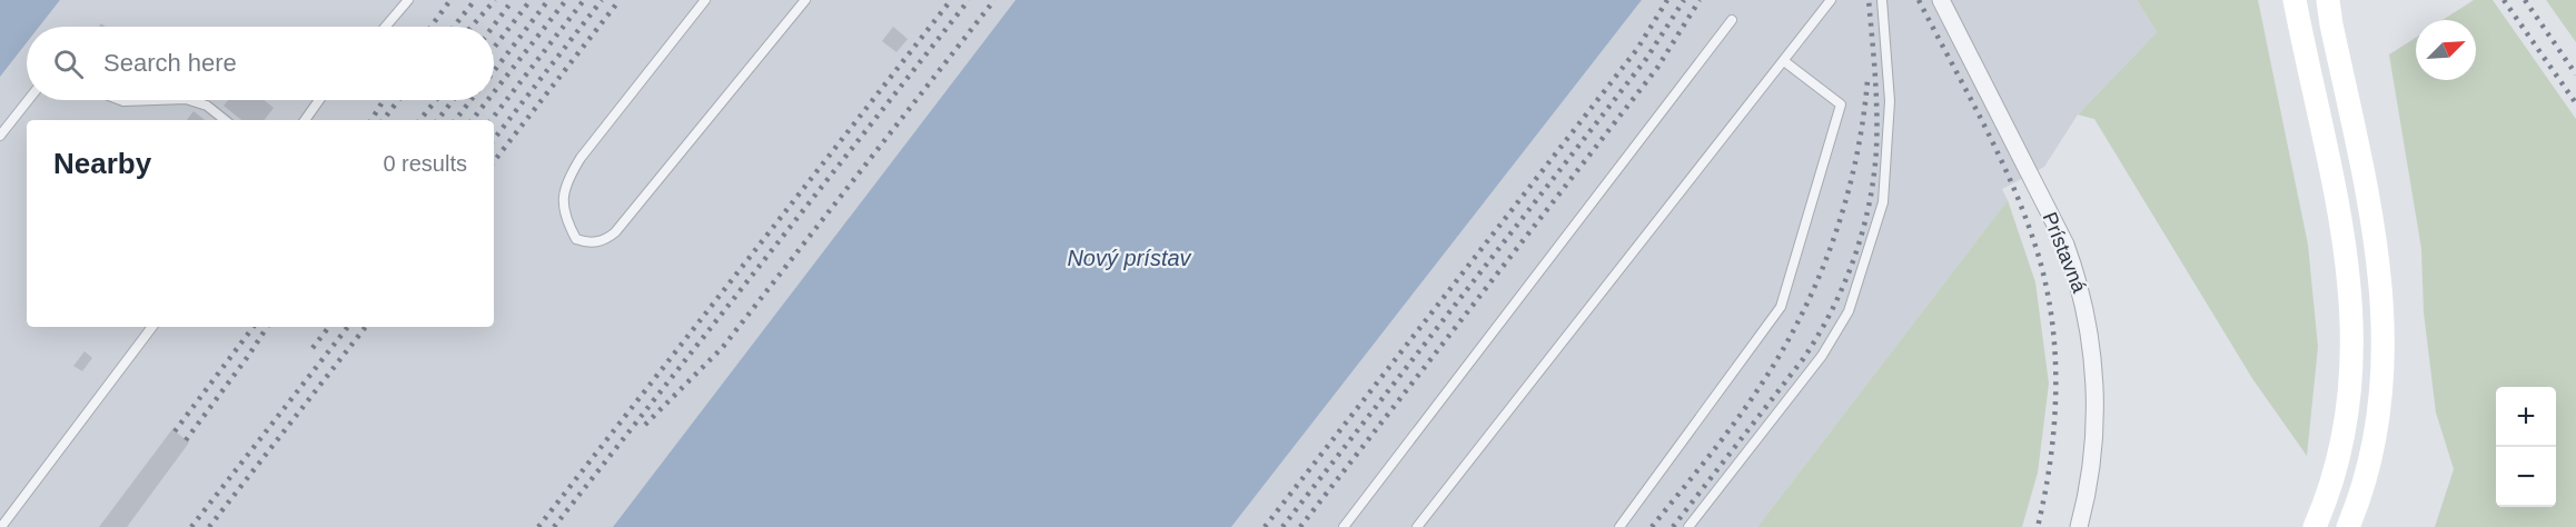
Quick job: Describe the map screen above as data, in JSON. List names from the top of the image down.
{
  "streets": {
    "street": ["Prístavná"]
  },
  "water": ["Nový prístav"],
  "north": "top right",
  "page": {
    "search": "Search here",
    "heading": ["Nearby", "0 results"],
    "map_buttons": ["+", "−"]
  }
}
